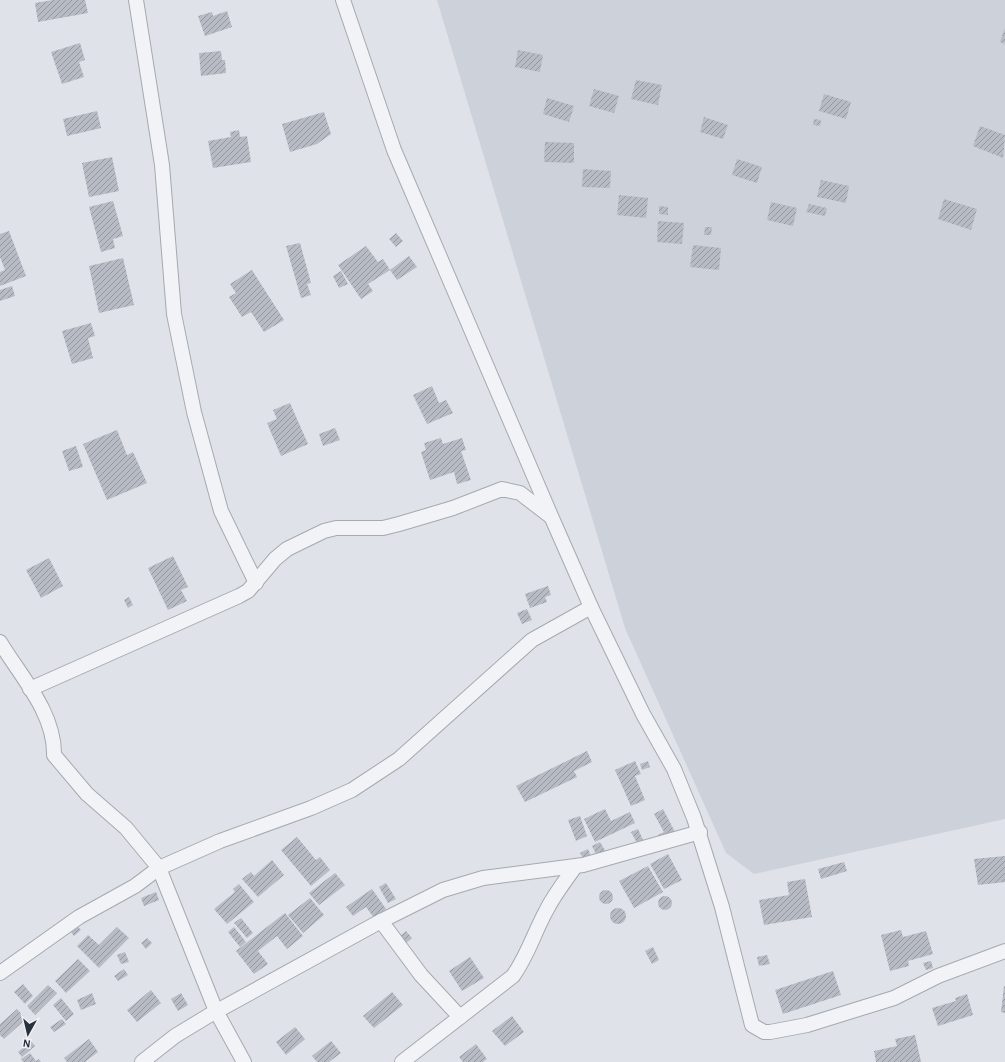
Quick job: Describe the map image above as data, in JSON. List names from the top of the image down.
{
  "north": "bottom"
}
